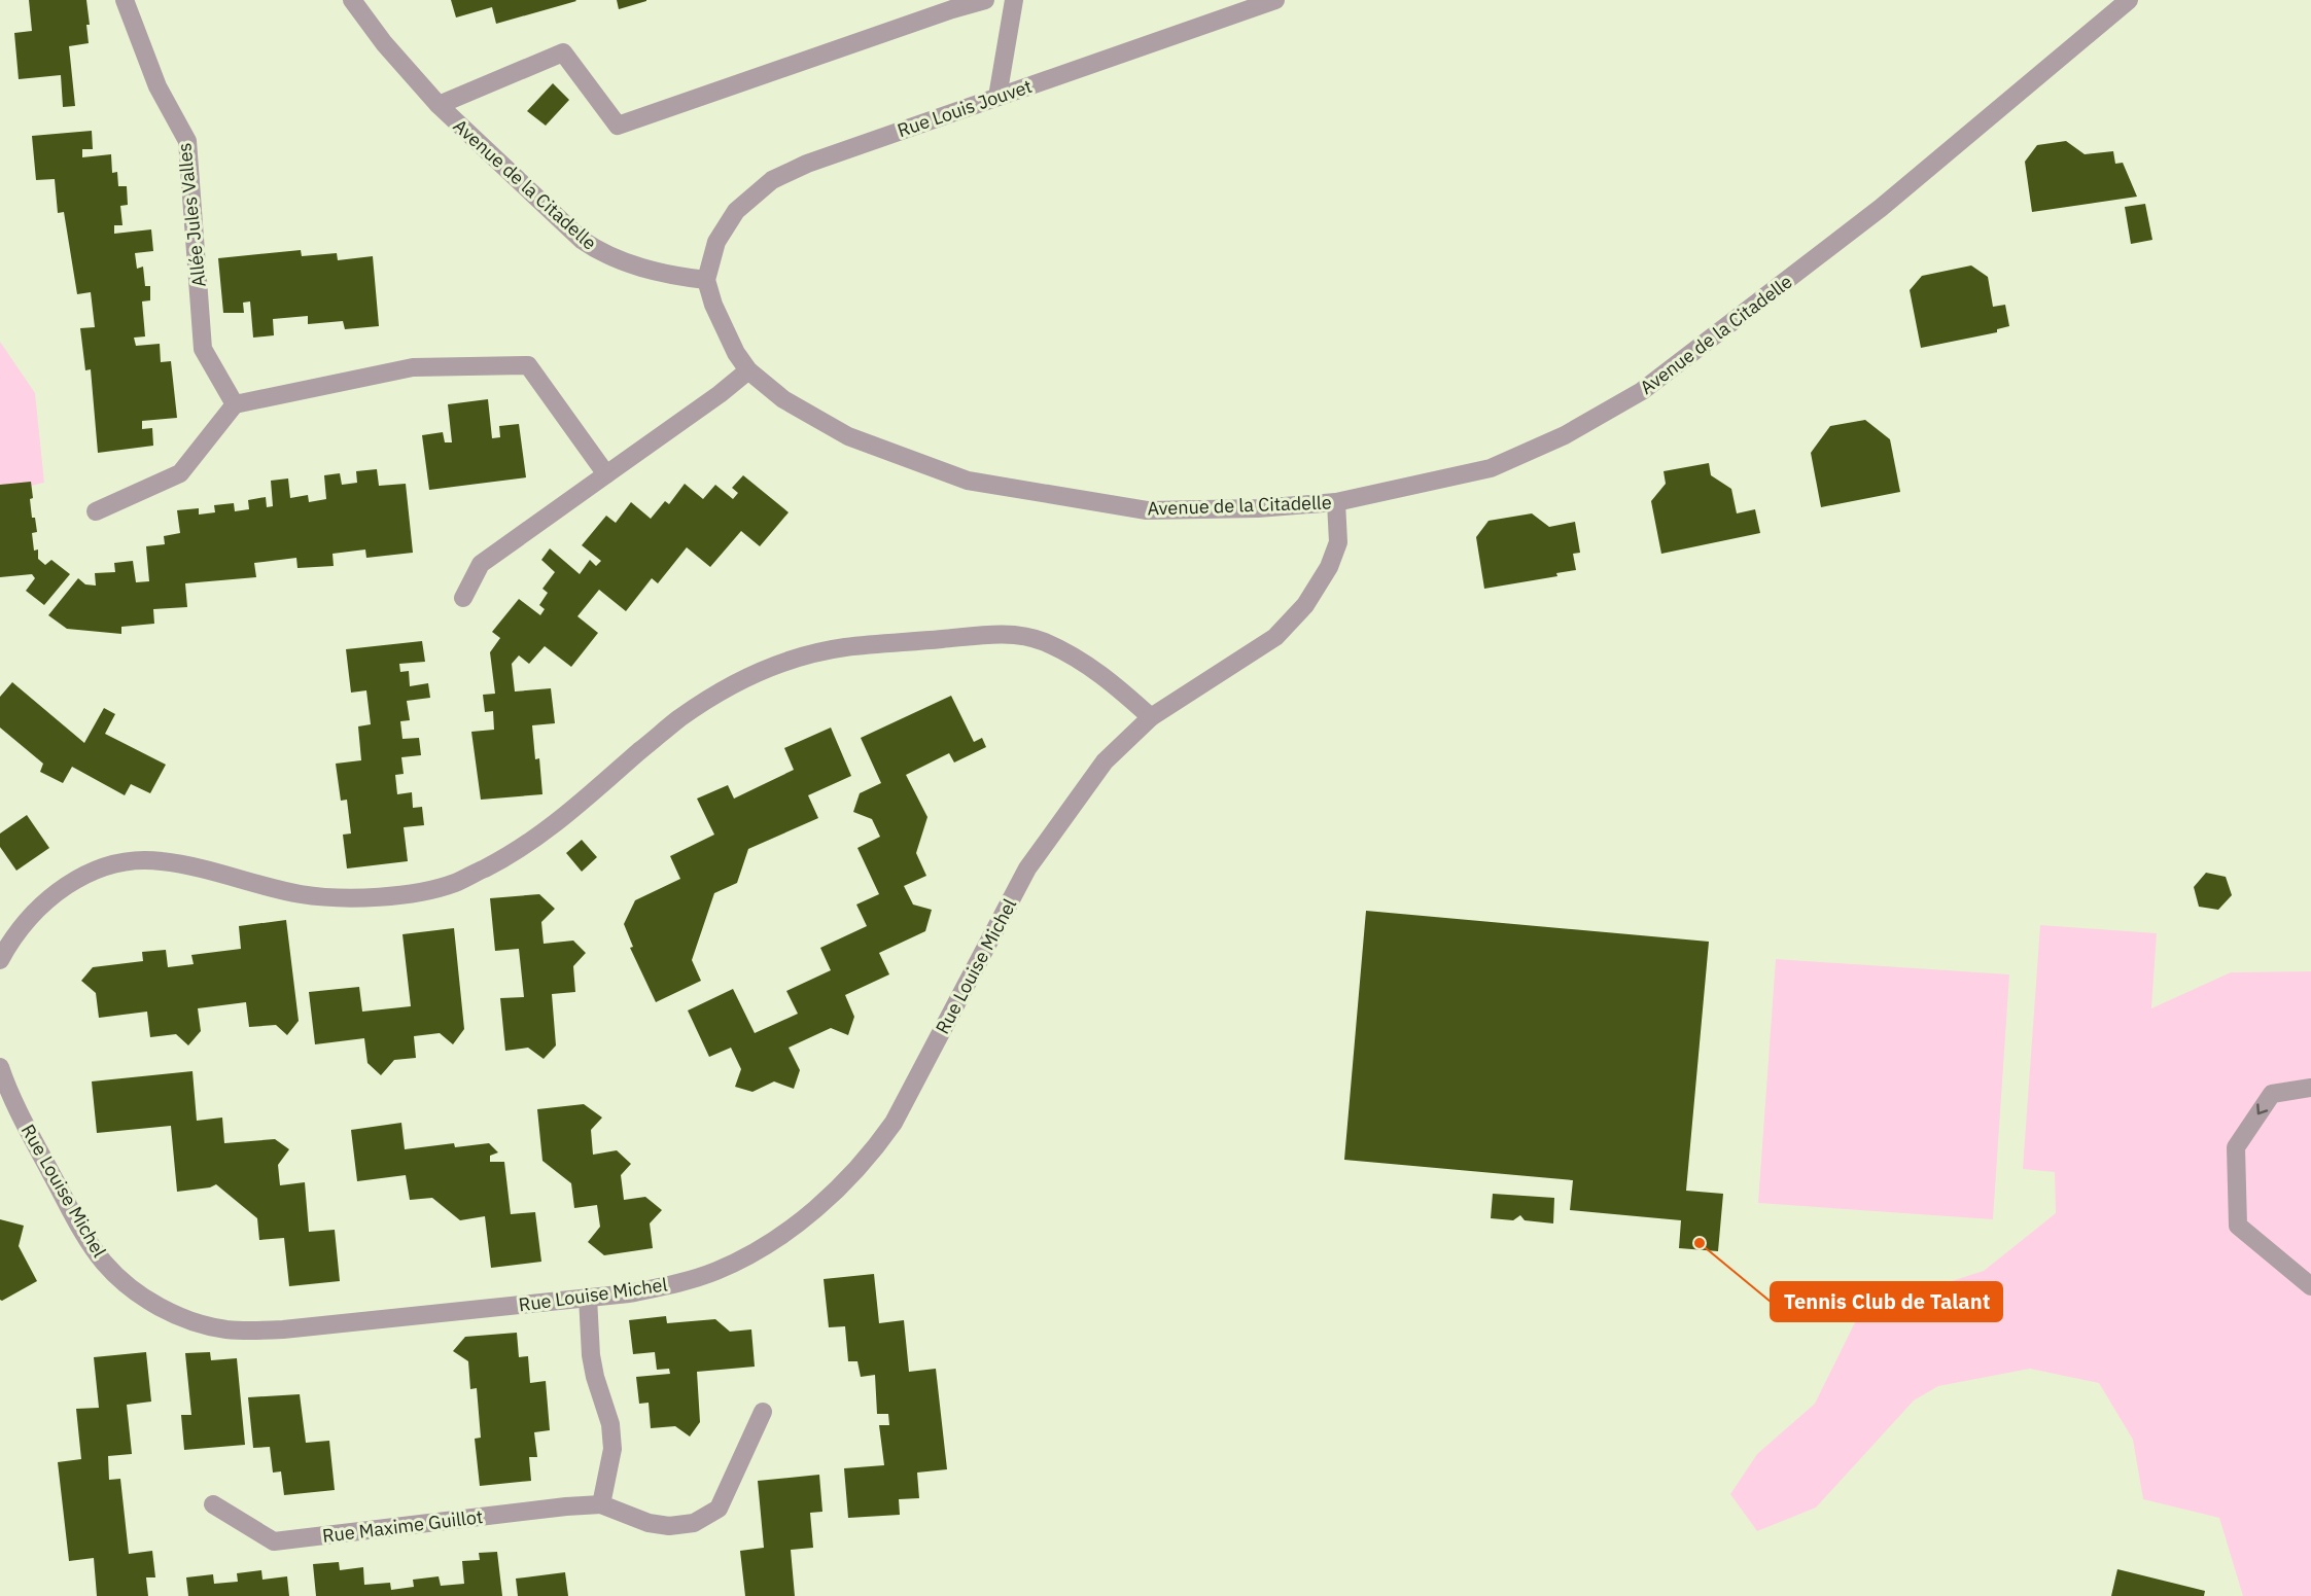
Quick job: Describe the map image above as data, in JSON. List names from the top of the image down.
{
  "streets": {
    "street": [
      "Rue Louis Jouvet",
      "Avenue de la Citadelle",
      "Allée Jules Valles",
      "Rue Louise Michel",
      "Rue Maxime Guillot"
    ]
  },
  "crossings": [
    ["Rue Louis Jouvet", "Avenue de la Citadelle"],
    ["Avenue de la Citadelle", "Rue Louise Michel"]
  ],
  "places": ["Tennis Club de Talant"]
}
